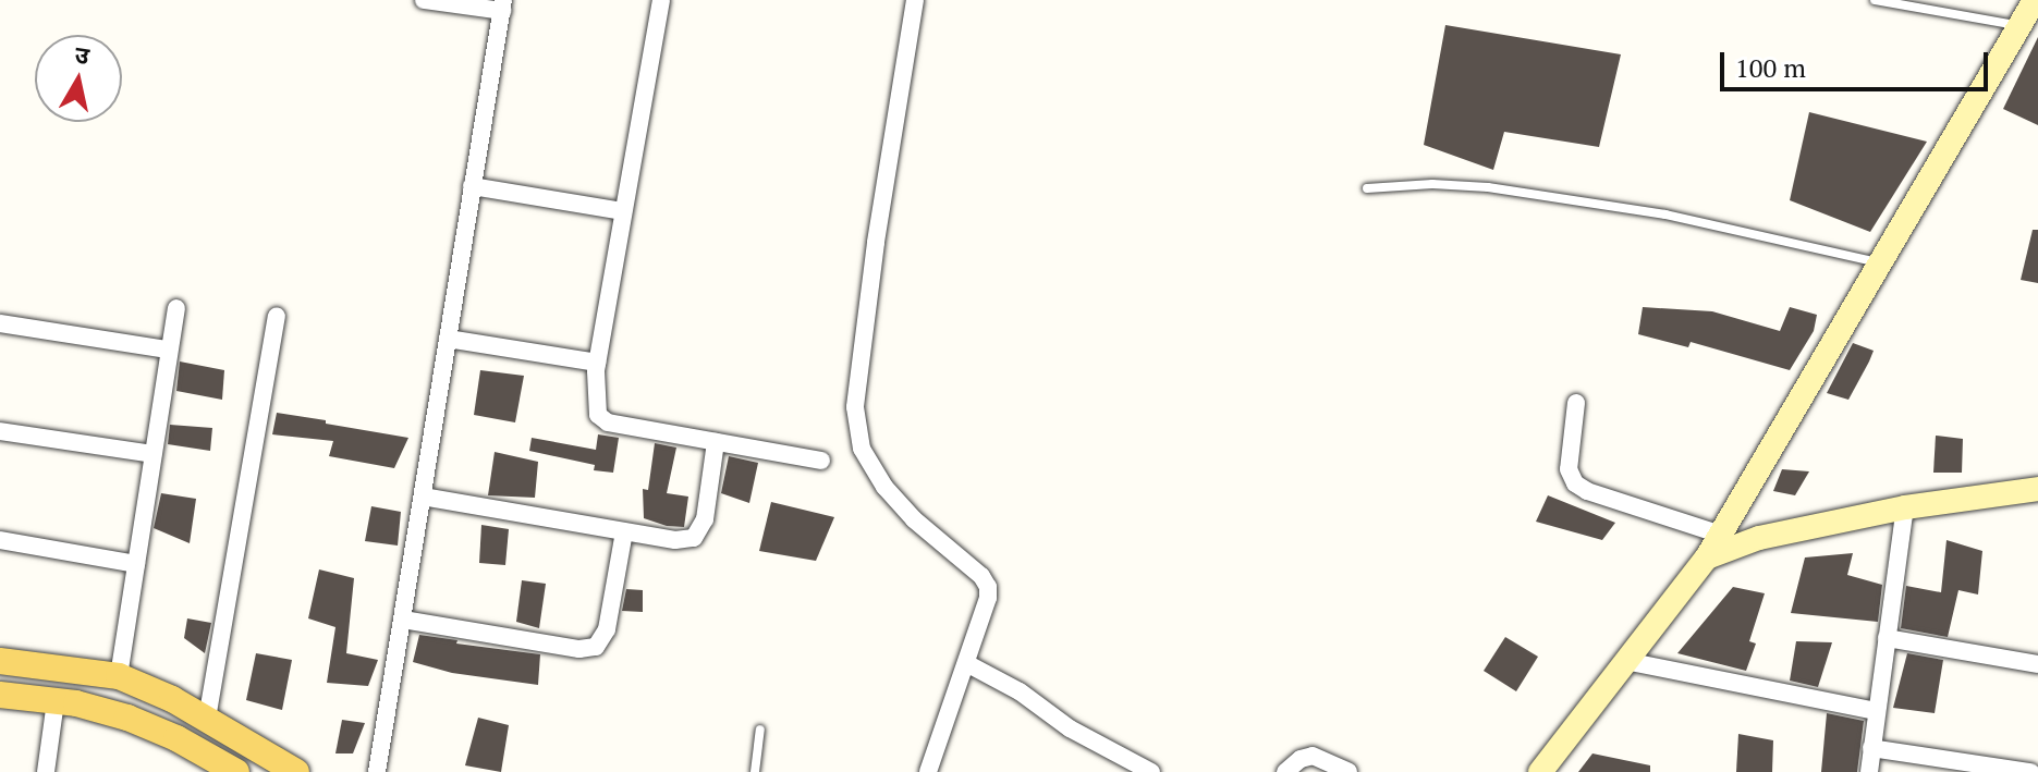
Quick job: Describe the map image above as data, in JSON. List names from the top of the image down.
{
  "scale_bar": "100 m",
  "north": "top"
}
